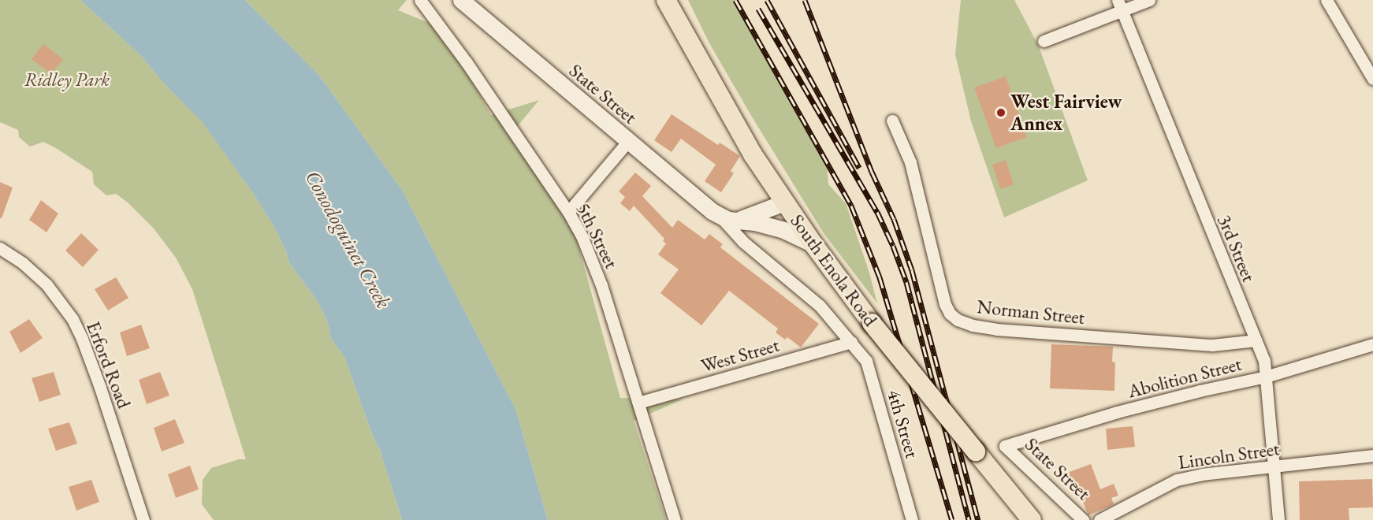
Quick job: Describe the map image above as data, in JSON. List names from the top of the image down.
{
  "streets": {
    "main road": ["State Street", "South Enola Road"],
    "street": [
      "5th Street",
      "3rd Street",
      "Norman Street",
      "West Street",
      "Erford Road",
      "Abolition Street",
      "4th Street",
      "Lincoln Street"
    ]
  },
  "crossings": [
    ["State Street", "South Enola Road"],
    ["State Street", "West Street"],
    ["State Street", "Abolition Street"],
    ["State Street", "4th Street"],
    ["5th Street", "West Street"],
    ["3rd Street", "Norman Street"],
    ["3rd Street", "Abolition Street"],
    ["3rd Street", "Lincoln Street"],
    ["West Street", "4th Street"]
  ],
  "water": ["Conodoguinet Creek"],
  "parks": ["Ridley Park"],
  "places": ["West Fairview Annex"]
}
